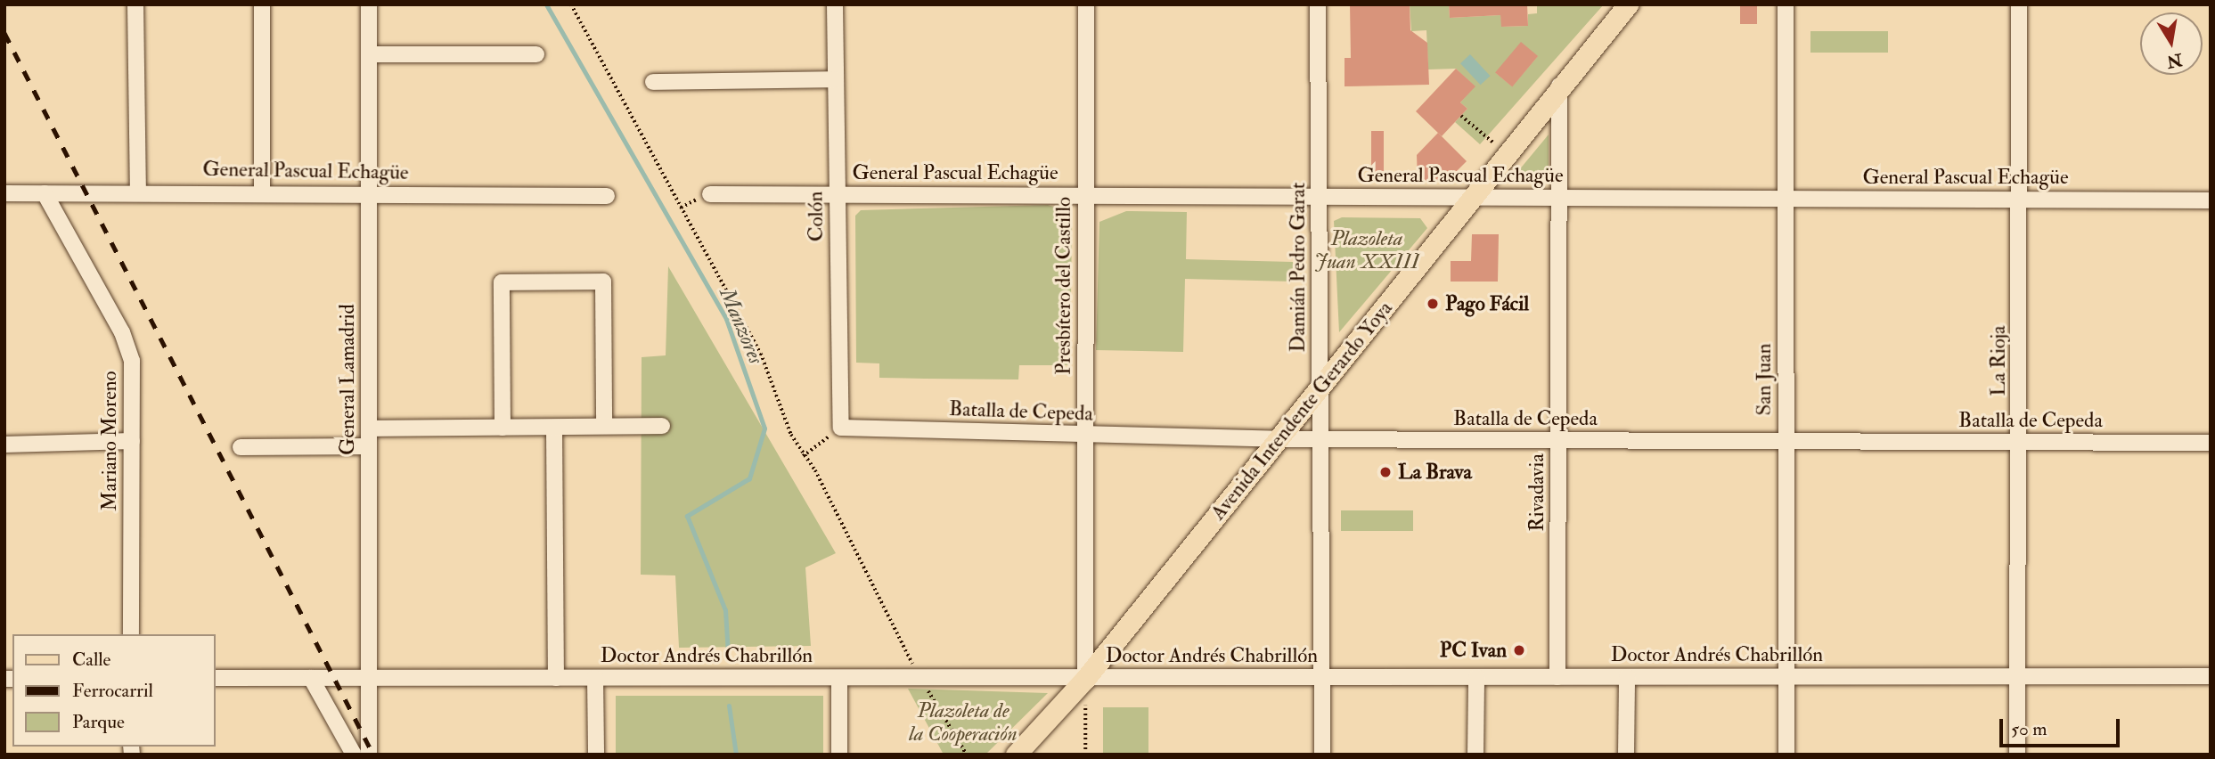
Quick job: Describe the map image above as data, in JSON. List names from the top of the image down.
{
  "streets": {
    "main road": ["Avenida Intendente Gerardo Yoya"],
    "street": [
      "General Pascual Echagüe",
      "Colón",
      "Damián Pedro Garat",
      "Presbítero del Castillo",
      "La Rioja",
      "General Lamadrid",
      "San Juan",
      "Batalla de Cepeda",
      "Mariano Moreno",
      "Rivadavia",
      "Doctor Andrés Chabrillón"
    ]
  },
  "crossings": [
    ["General Pascual Echagüe", "Colón"],
    ["General Pascual Echagüe", "Damián Pedro Garat"],
    ["General Pascual Echagüe", "Presbítero del Castillo"],
    ["General Pascual Echagüe", "La Rioja"],
    ["General Pascual Echagüe", "General Lamadrid"],
    ["General Pascual Echagüe", "San Juan"],
    ["General Pascual Echagüe", "Avenida Intendente Gerardo Yoya"],
    ["General Pascual Echagüe", "Mariano Moreno"],
    ["General Pascual Echagüe", "Rivadavia"],
    ["Colón", "Batalla de Cepeda"],
    ["Damián Pedro Garat", "Avenida Intendente Gerardo Yoya"],
    ["Damián Pedro Garat", "Batalla de Cepeda"],
    ["Damián Pedro Garat", "Doctor Andrés Chabrillón"],
    ["Presbítero del Castillo", "Avenida Intendente Gerardo Yoya"],
    ["Presbítero del Castillo", "Batalla de Cepeda"],
    ["Presbítero del Castillo", "Doctor Andrés Chabrillón"],
    ["La Rioja", "Batalla de Cepeda"],
    ["La Rioja", "Doctor Andrés Chabrillón"],
    ["General Lamadrid", "Doctor Andrés Chabrillón"],
    ["San Juan", "Batalla de Cepeda"],
    ["San Juan", "Doctor Andrés Chabrillón"],
    ["Avenida Intendente Gerardo Yoya", "Batalla de Cepeda"],
    ["Avenida Intendente Gerardo Yoya", "Rivadavia"],
    ["Avenida Intendente Gerardo Yoya", "Doctor Andrés Chabrillón"],
    ["Batalla de Cepeda", "Rivadavia"],
    ["Rivadavia", "Doctor Andrés Chabrillón"]
  ],
  "water": ["Manzores"],
  "parks": ["Plazoleta Juan XXIII", "Plazoleta de la Cooperación"],
  "places": ["Pago Fácil", "La Brava", "PC Ivan"],
  "legend": ["Calle", "Ferrocarril", "Parque"],
  "scale_bar": "50 m",
  "north": "bottom"
}
